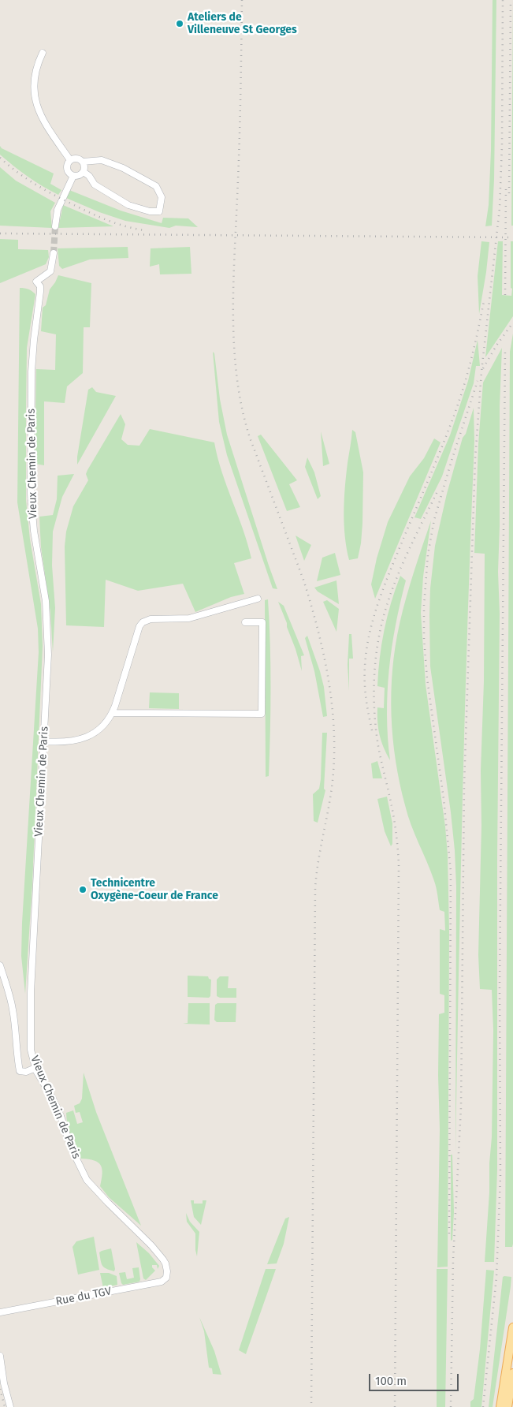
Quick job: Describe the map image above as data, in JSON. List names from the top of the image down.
{
  "streets": {
    "street": ["Vieux Chemin de Paris", "Rue du TGV"]
  },
  "crossings": [
    ["Vieux Chemin de Paris", "Rue du TGV"]
  ],
  "places": ["Ateliers de Villeneuve St Georges", "Technicentre Oxygène-Coeur de France"],
  "scale_bar": "100 m"
}
